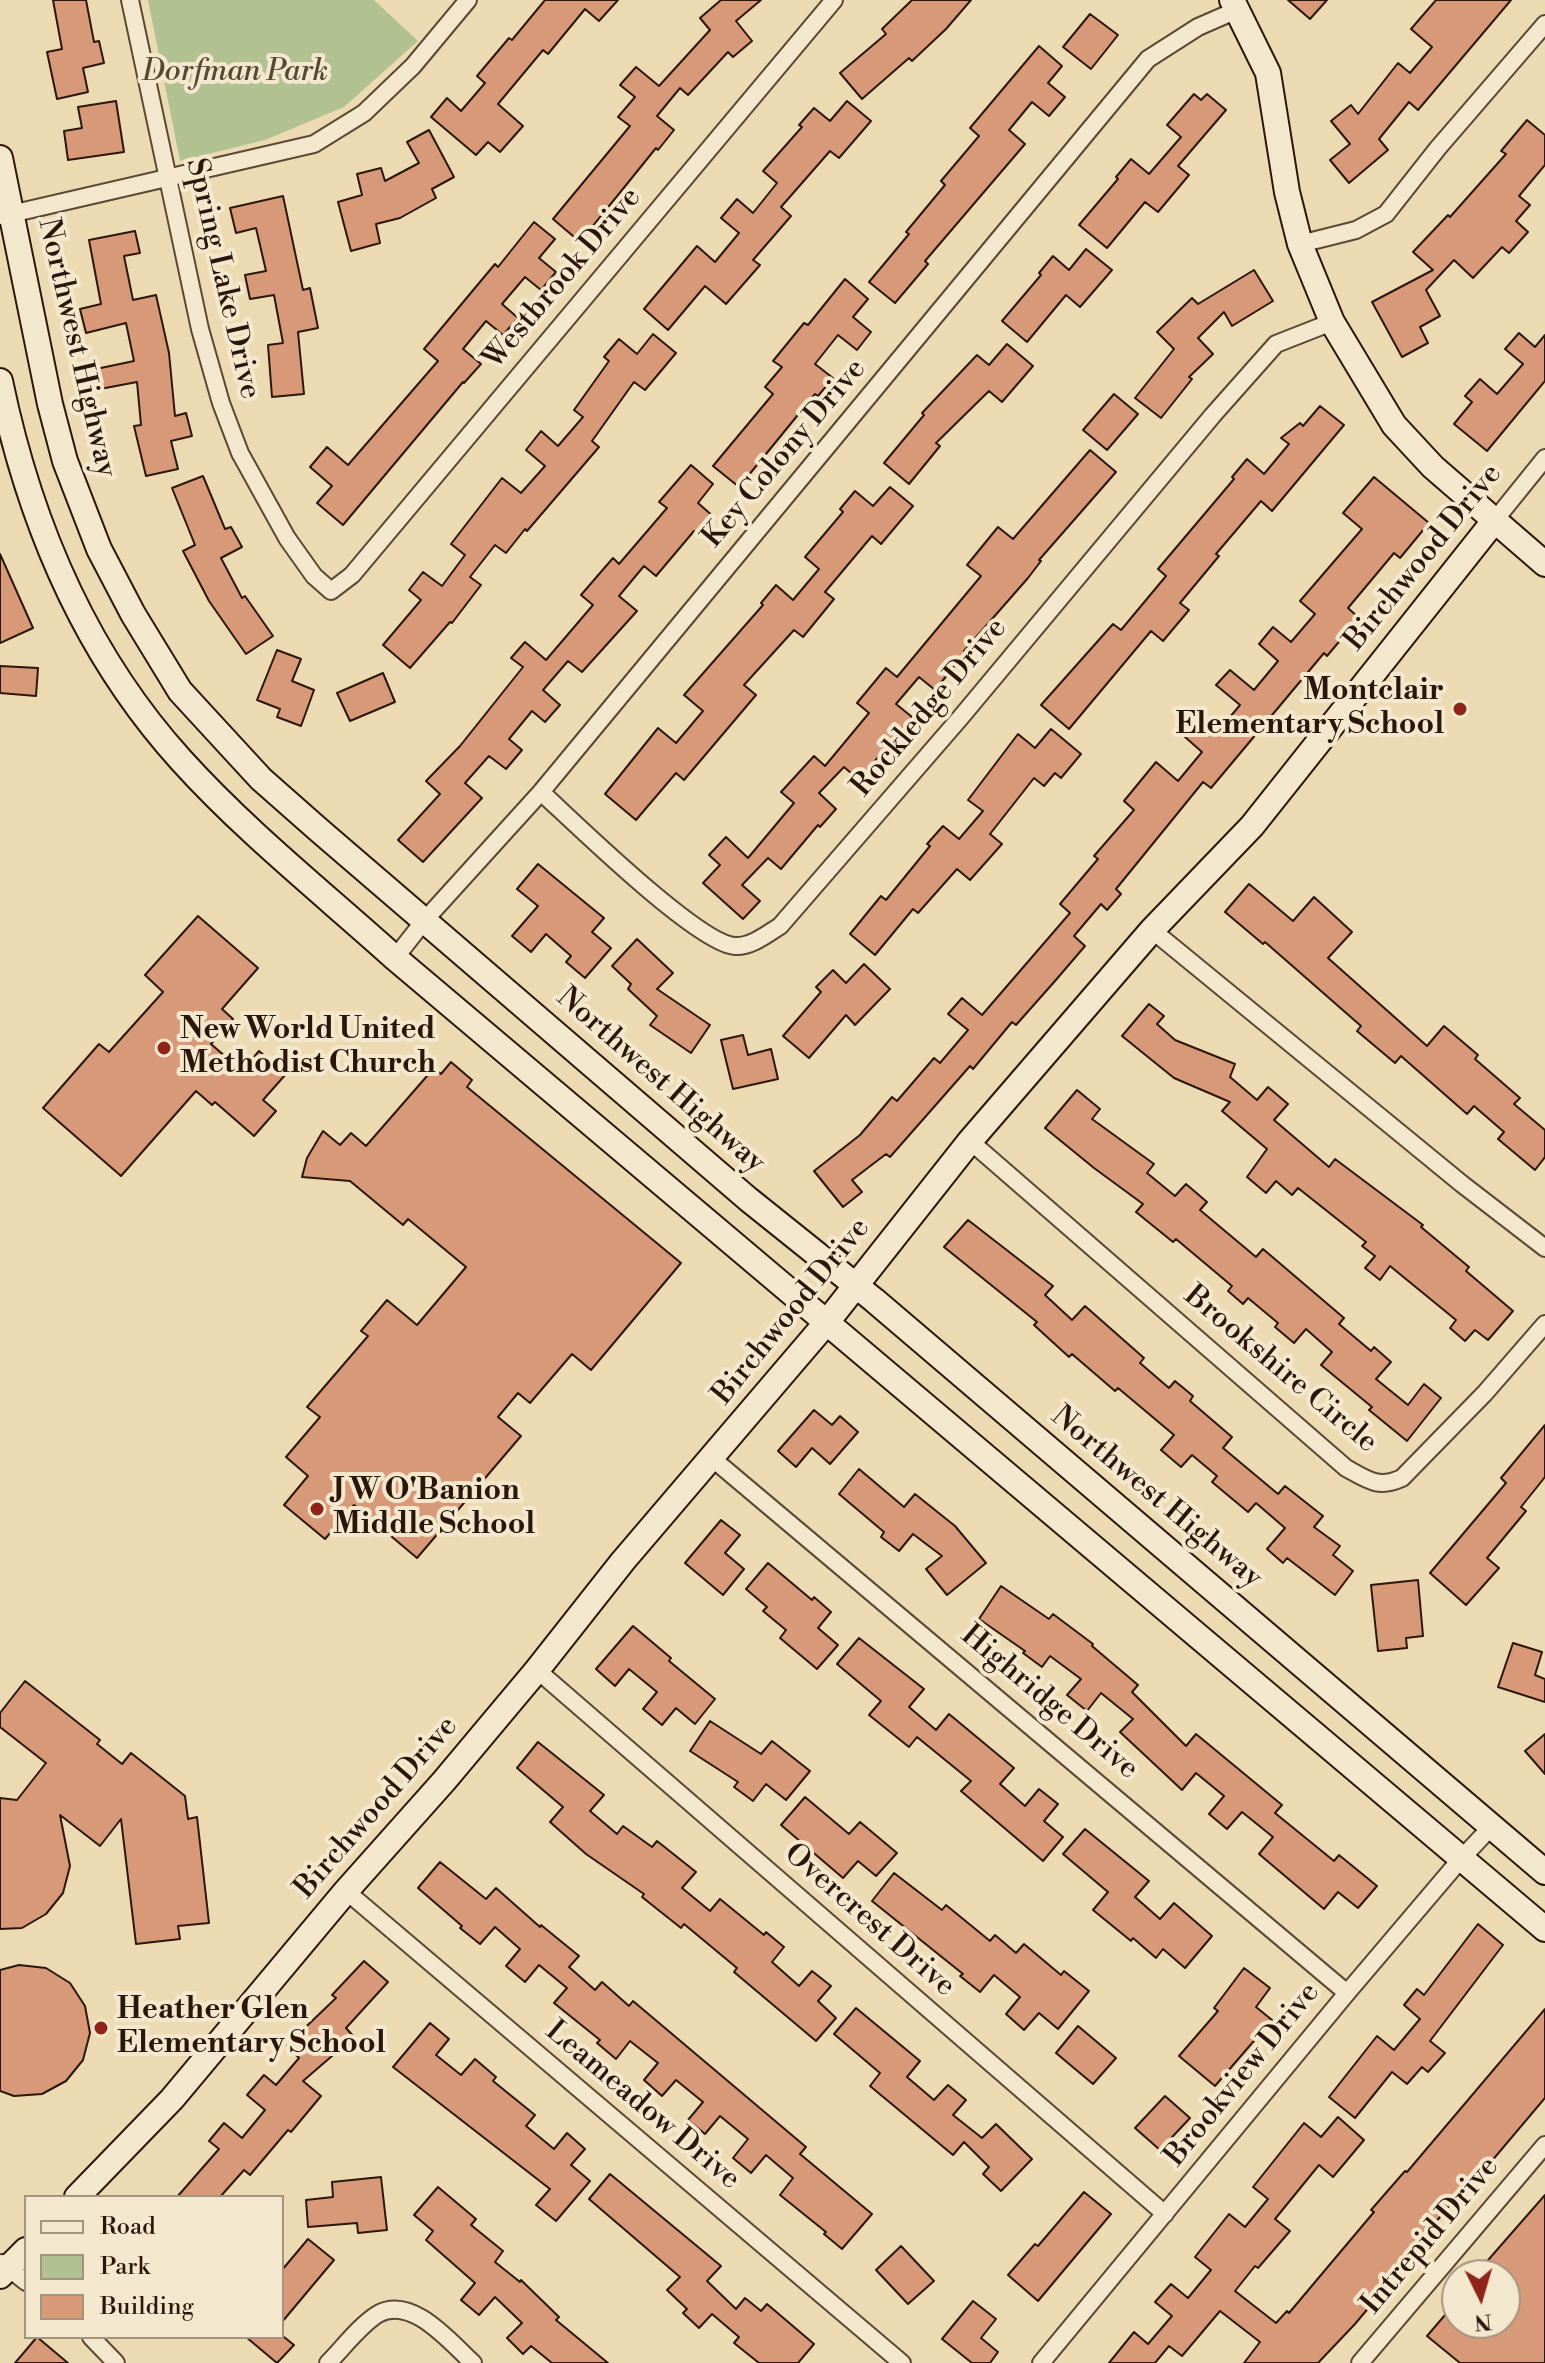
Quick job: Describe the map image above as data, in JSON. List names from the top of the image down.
{
  "streets": {
    "main road": ["Northwest Highway", "Birchwood Drive"],
    "street": [
      "Spring Lake Drive",
      "Westbrook Drive",
      "Key Colony Drive",
      "Rockledge Drive",
      "Brookshire Circle",
      "Highridge Drive",
      "Overcrest Drive",
      "Brookview Drive",
      "Leameadow Drive",
      "Intrepid Drive"
    ]
  },
  "crossings": [
    ["Spring Lake Drive", "Westbrook Drive"],
    ["Northwest Highway", "Key Colony Drive"],
    ["Northwest Highway", "Birchwood Drive"],
    ["Northwest Highway", "Brookview Drive"],
    ["Key Colony Drive", "Rockledge Drive"],
    ["Birchwood Drive", "Brookshire Circle"],
    ["Birchwood Drive", "Highridge Drive"],
    ["Birchwood Drive", "Overcrest Drive"],
    ["Birchwood Drive", "Leameadow Drive"],
    ["Highridge Drive", "Brookview Drive"],
    ["Overcrest Drive", "Brookview Drive"]
  ],
  "parks": ["Dorfman Park"],
  "places": [
    "Montclair Elementary School",
    "New World United Methodist Church",
    "J W O'Banion Middle School",
    "Heather Glen Elementary School"
  ],
  "legend": ["Road", "Park", "Building"],
  "north": "bottom"
}
